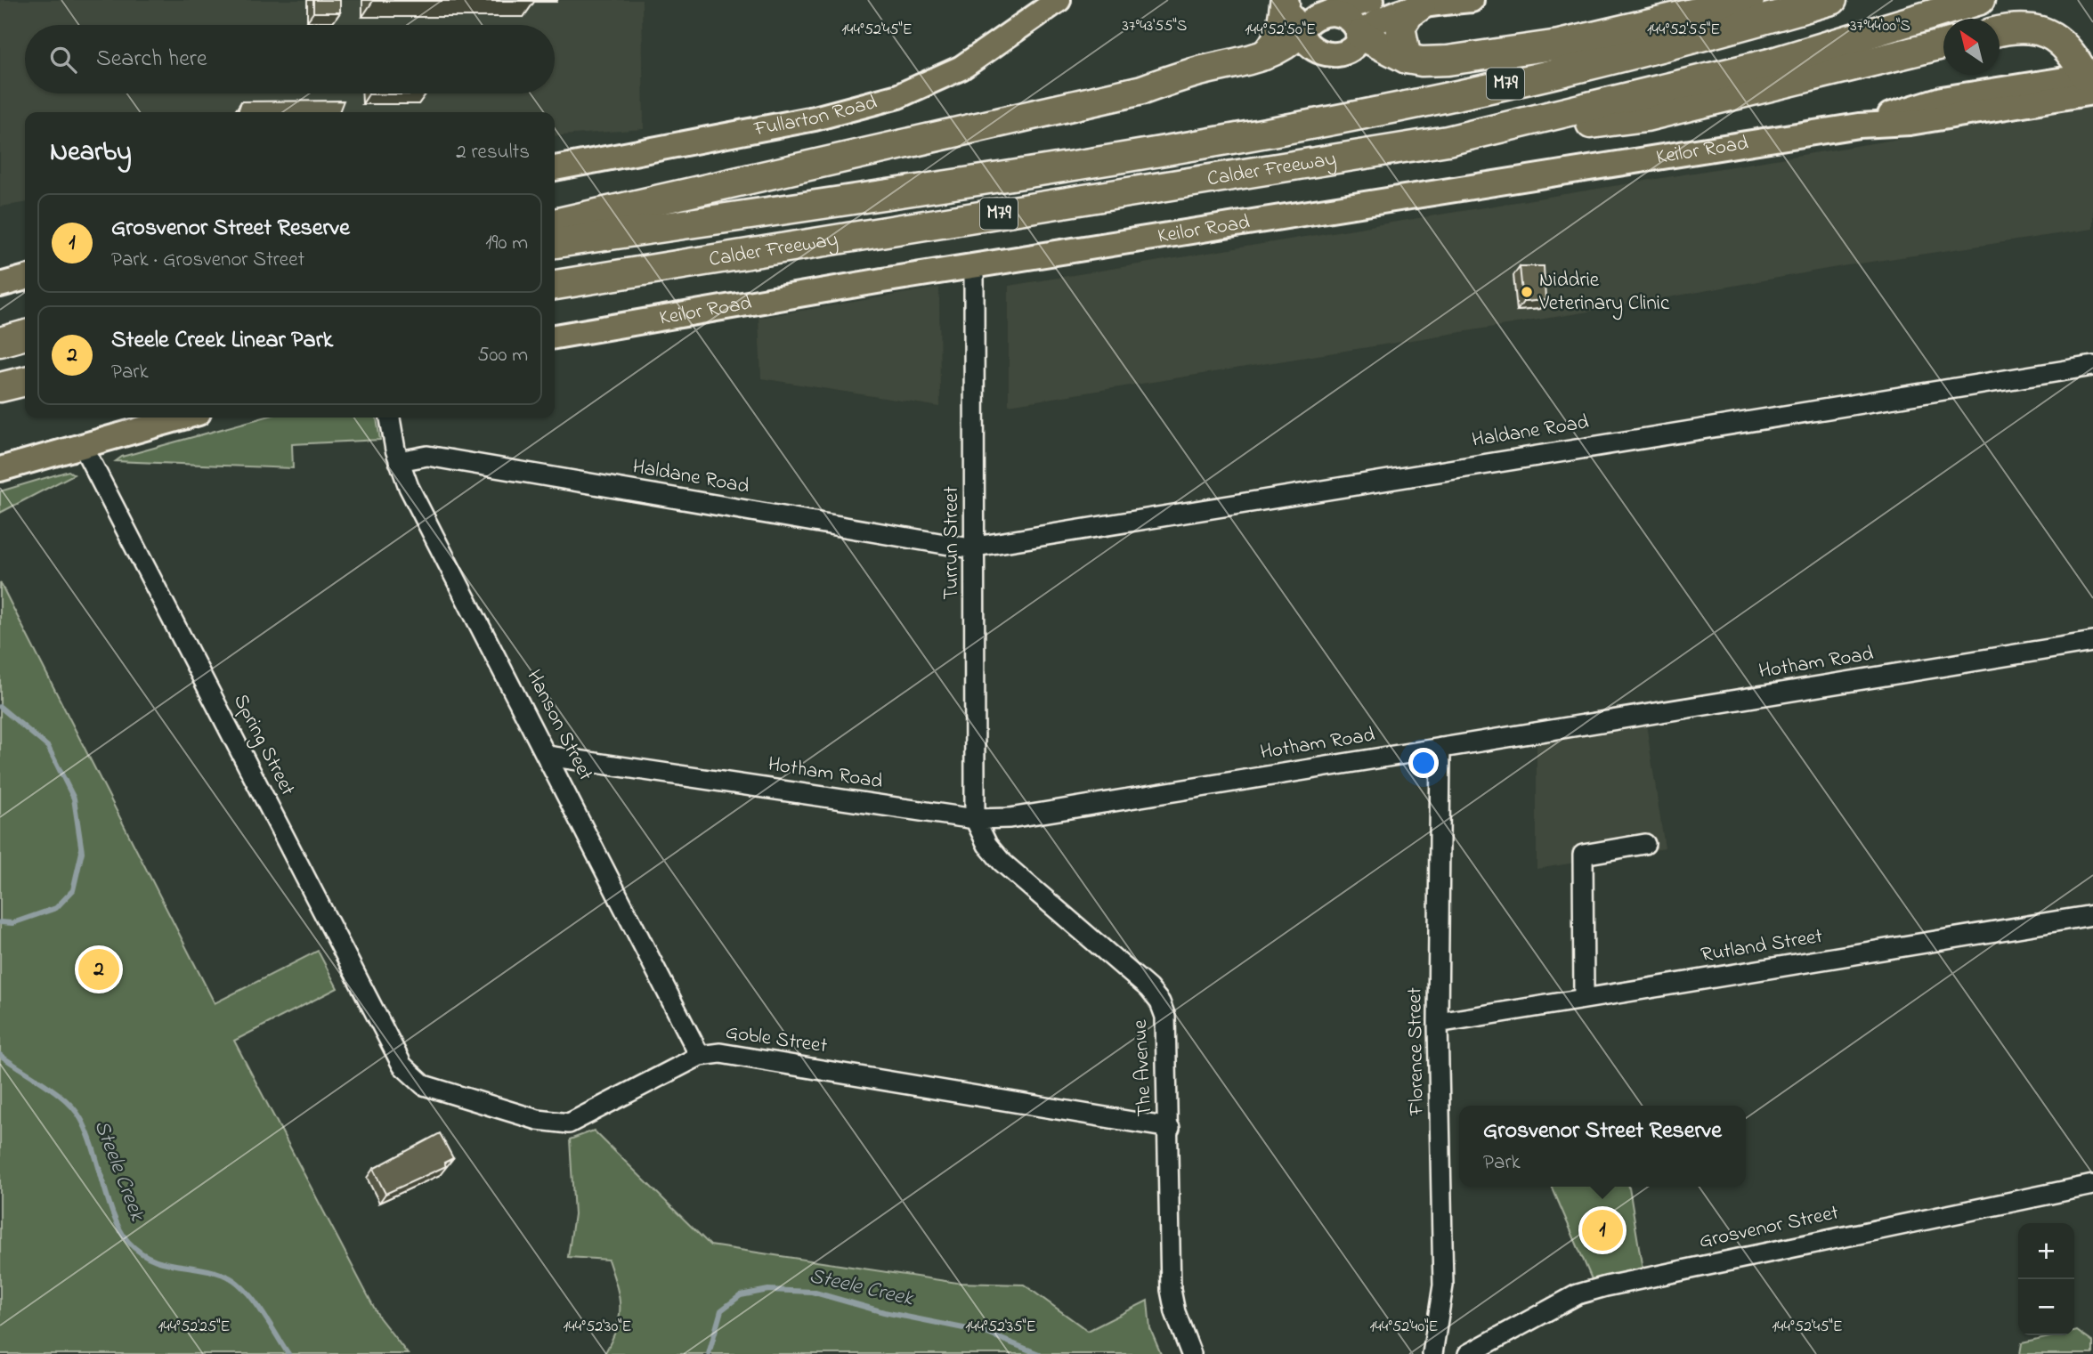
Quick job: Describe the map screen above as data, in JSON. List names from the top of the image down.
{
  "streets": {
    "highway": ["M79", "Calder Freeway"],
    "main road": ["Fullarton Road", "Keilor Road"],
    "street": [
      "Haldane Road",
      "Turrun Street",
      "Hotham Road",
      "Hanson Street",
      "Spring Street",
      "Rutland Street",
      "Goble Street",
      "Florence Street",
      "The Avenue",
      "Grosvenor Street"
    ]
  },
  "crossings": [
    ["Keilor Road", "Turrun Street"],
    ["Haldane Road", "Turrun Street"],
    ["Haldane Road", "Hanson Street"],
    ["Turrun Street", "Hotham Road"],
    ["Turrun Street", "The Avenue"],
    ["Hotham Road", "Hanson Street"],
    ["Hotham Road", "Florence Street"],
    ["Hotham Road", "The Avenue"],
    ["Hanson Street", "Goble Street"],
    ["Spring Street", "Goble Street"],
    ["Rutland Street", "Florence Street"],
    ["Goble Street", "The Avenue"]
  ],
  "water": ["Steele Creek"],
  "places": ["Niddrie Veterinary Clinic"],
  "north": "top left",
  "page": {
    "search": "Search here",
    "heading": ["Nearby", "2 results"],
    "list": [
      {
        "mark": "1",
        "name": "Grosvenor Street Reserve",
        "note": "Park · Grosvenor Street",
        "value": "190 m"
      },
      {
        "mark": "2",
        "name": "Steele Creek Linear Park",
        "note": "Park",
        "value": "500 m"
      }
    ],
    "pins": ["2", "1"],
    "popup": ["Grosvenor Street Reserve", "Park"],
    "map_buttons": ["+", "−"]
  },
  "coordinates": [
    "37°43'55\"S",
    "37°44'00\"S",
    "144°52'45\"E",
    "144°52'50\"E",
    "144°52'55\"E",
    "144°52'25\"E",
    "144°52'30\"E",
    "144°52'35\"E",
    "144°52'40\"E"
  ]
}
